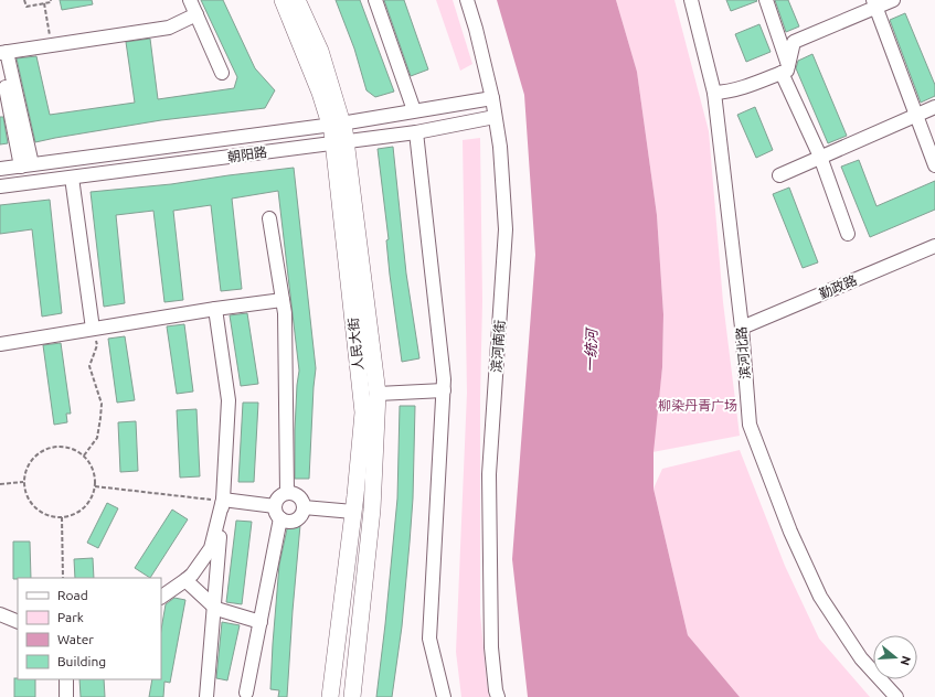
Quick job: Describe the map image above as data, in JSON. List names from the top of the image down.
{
  "streets": {
    "street": [
      "朝阳路",
      "勤政路",
      "人民大街",
      "滨河南街",
      "滨河北路"
    ]
  },
  "crossings": [
    ["朝阳路", "人民大街"],
    ["朝阳路", "滨河南街"],
    ["勤政路", "滨河北路"]
  ],
  "water": ["一统河"],
  "parks": ["柳染丹青广场"],
  "legend": [
    "Road",
    "Park",
    "Water",
    "Building"
  ],
  "north": "right"
}
